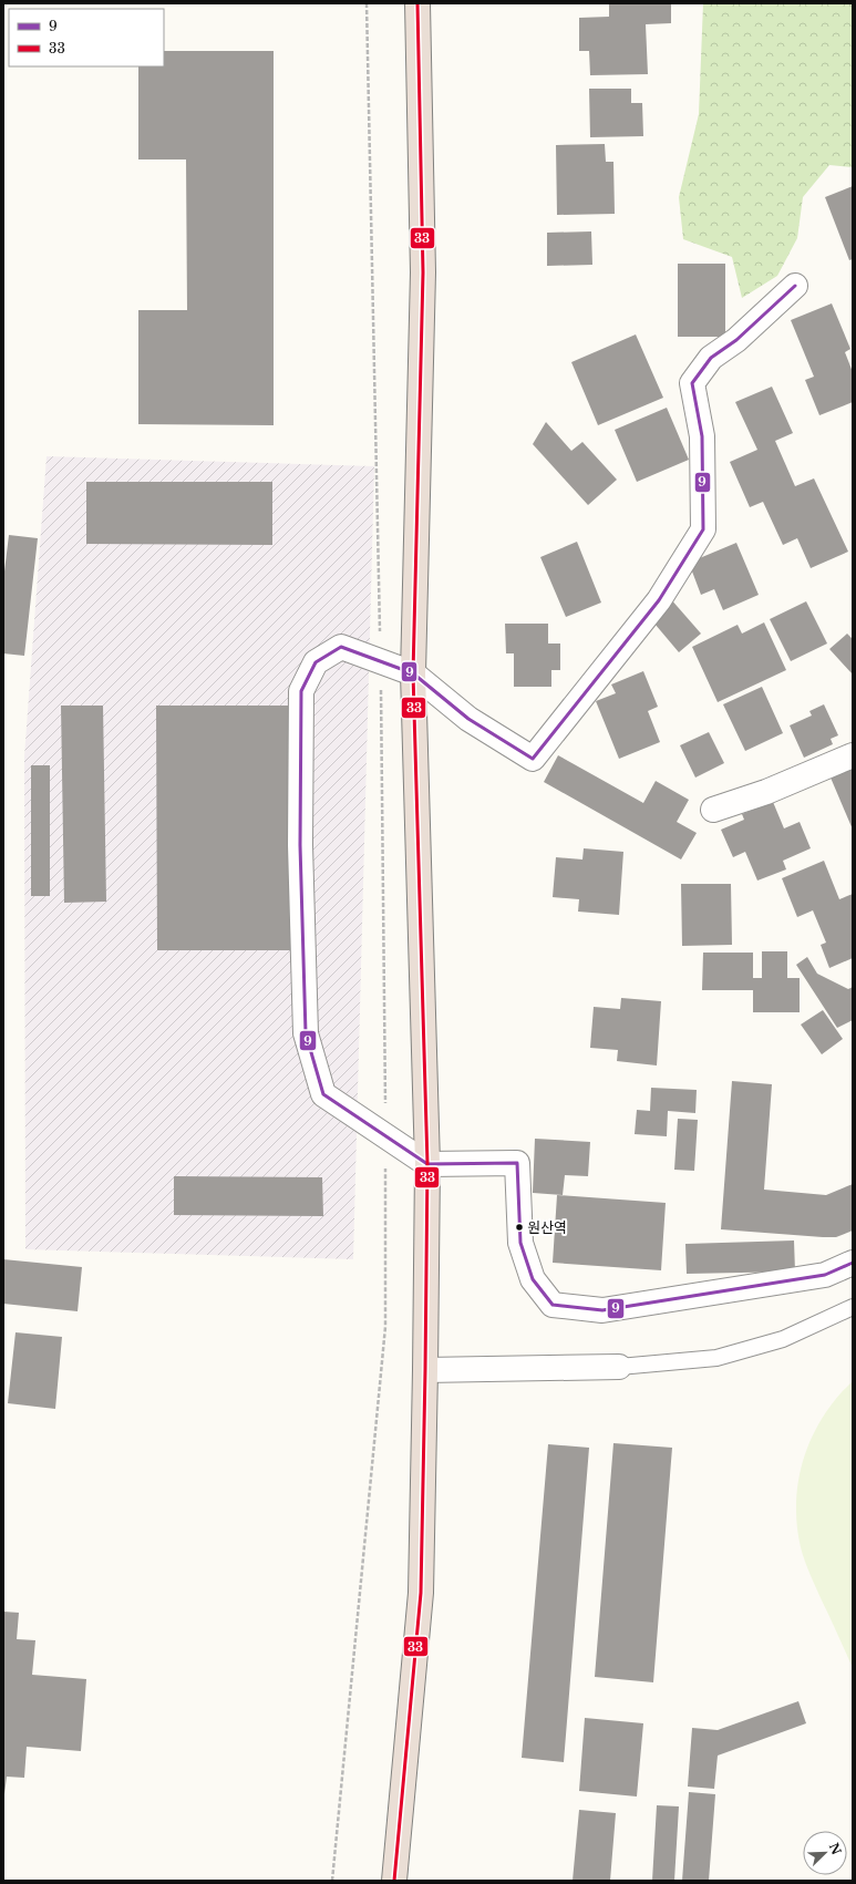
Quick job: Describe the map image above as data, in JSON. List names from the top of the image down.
{
  "places": ["원산역"],
  "lines": ["transit line 33", "transit line 9"],
  "legend": ["9", "33"],
  "north": "top right"
}
